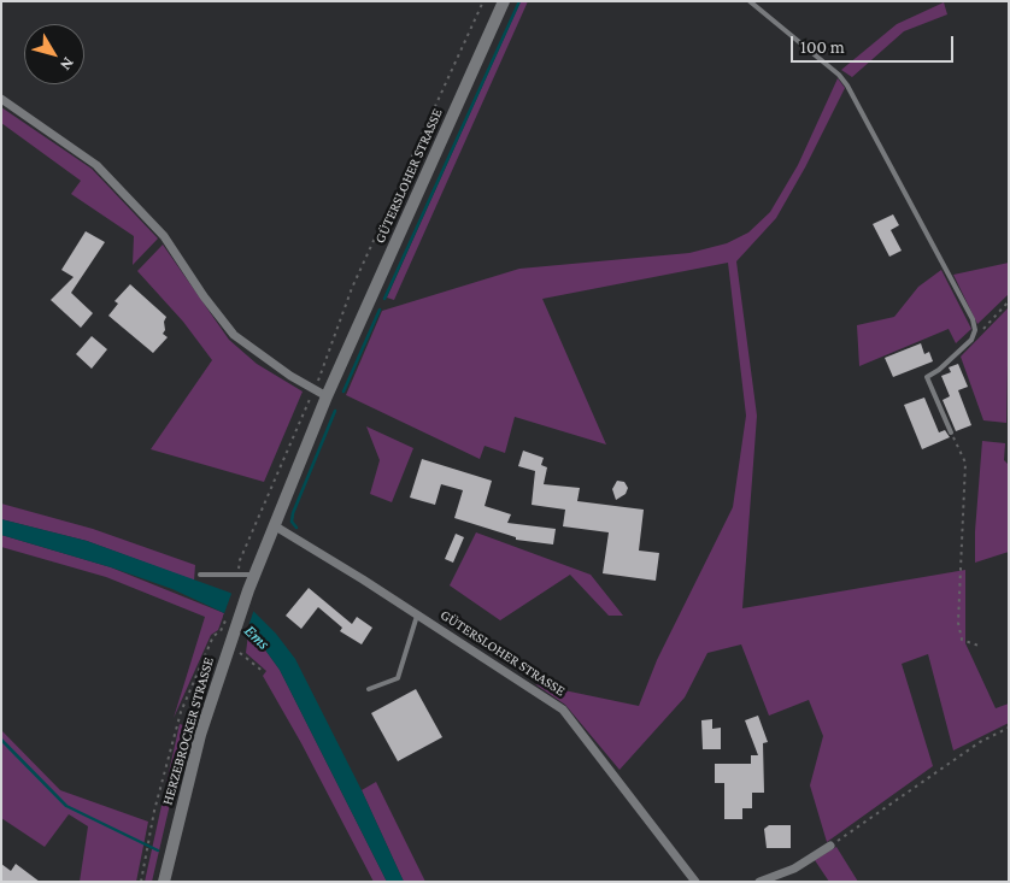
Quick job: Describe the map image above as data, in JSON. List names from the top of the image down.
{
  "streets": {
    "main road": ["GÜTERSLOHER STRASSE", "HERZEBROCKER STRASSE"]
  },
  "crossings": [
    ["GÜTERSLOHER STRASSE", "HERZEBROCKER STRASSE"]
  ],
  "water": ["Ems"],
  "scale_bar": "100 m",
  "north": "bottom right"
}
